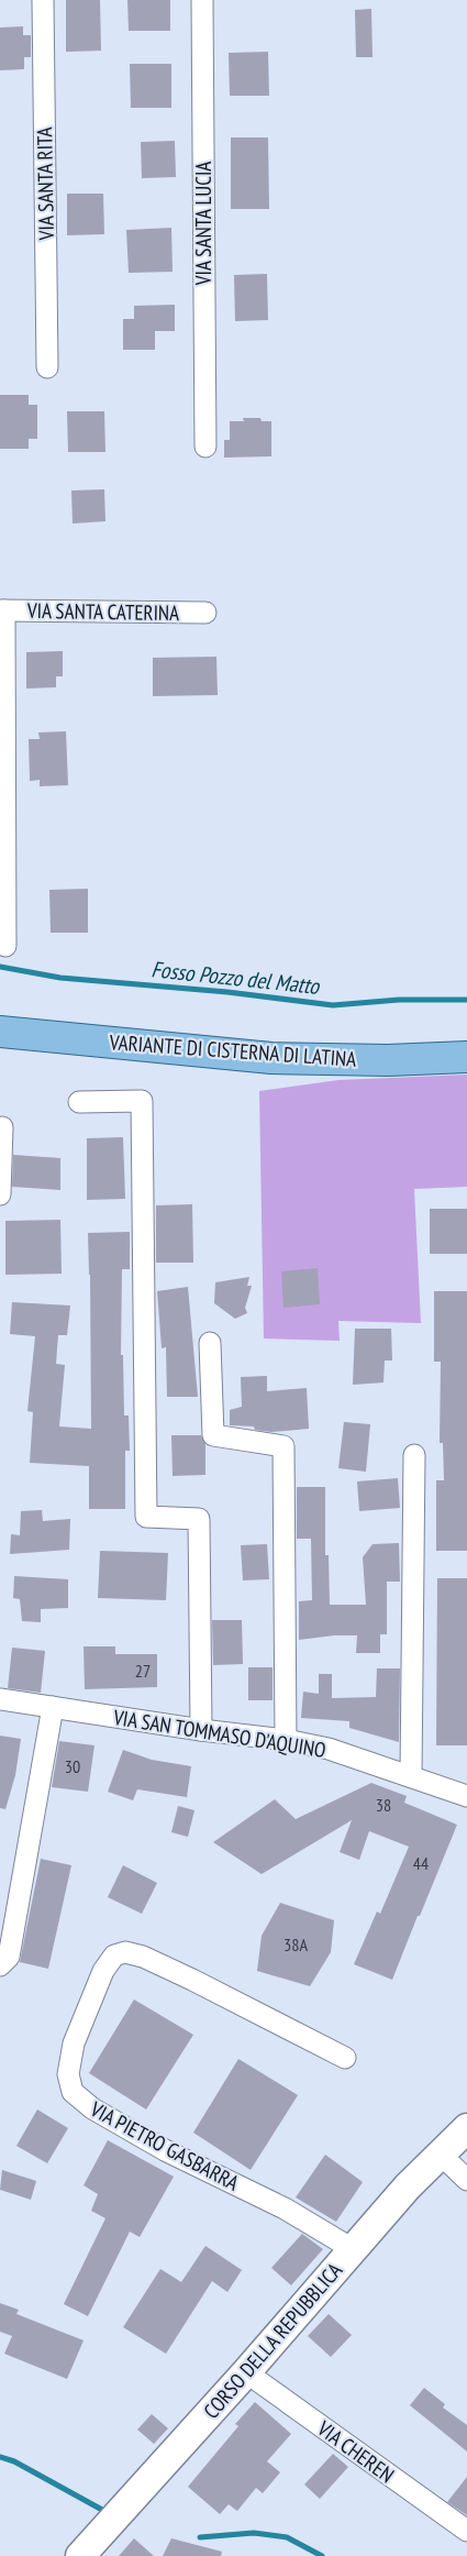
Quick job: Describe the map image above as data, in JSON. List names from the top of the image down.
{
  "streets": {
    "main road": ["VARIANTE DI CISTERNA DI LATINA"],
    "street": [
      "VIA SANTA RITA",
      "VIA SANTA LUCIA",
      "VIA SANTA CATERINA",
      "VIA SAN TOMMASO D'AQUINO",
      "VIA PIETRO GASBARRA",
      "CORSO DELLA REPUBBLICA",
      "VIA CHEREN"
    ]
  },
  "crossings": [
    ["VIA PIETRO GASBARRA", "CORSO DELLA REPUBBLICA"],
    ["CORSO DELLA REPUBBLICA", "VIA CHEREN"]
  ],
  "water": ["Fosso Pozzo del Matto"],
  "house_numbers": [
    "27",
    "30",
    "38",
    "44",
    "38A"
  ]
}
